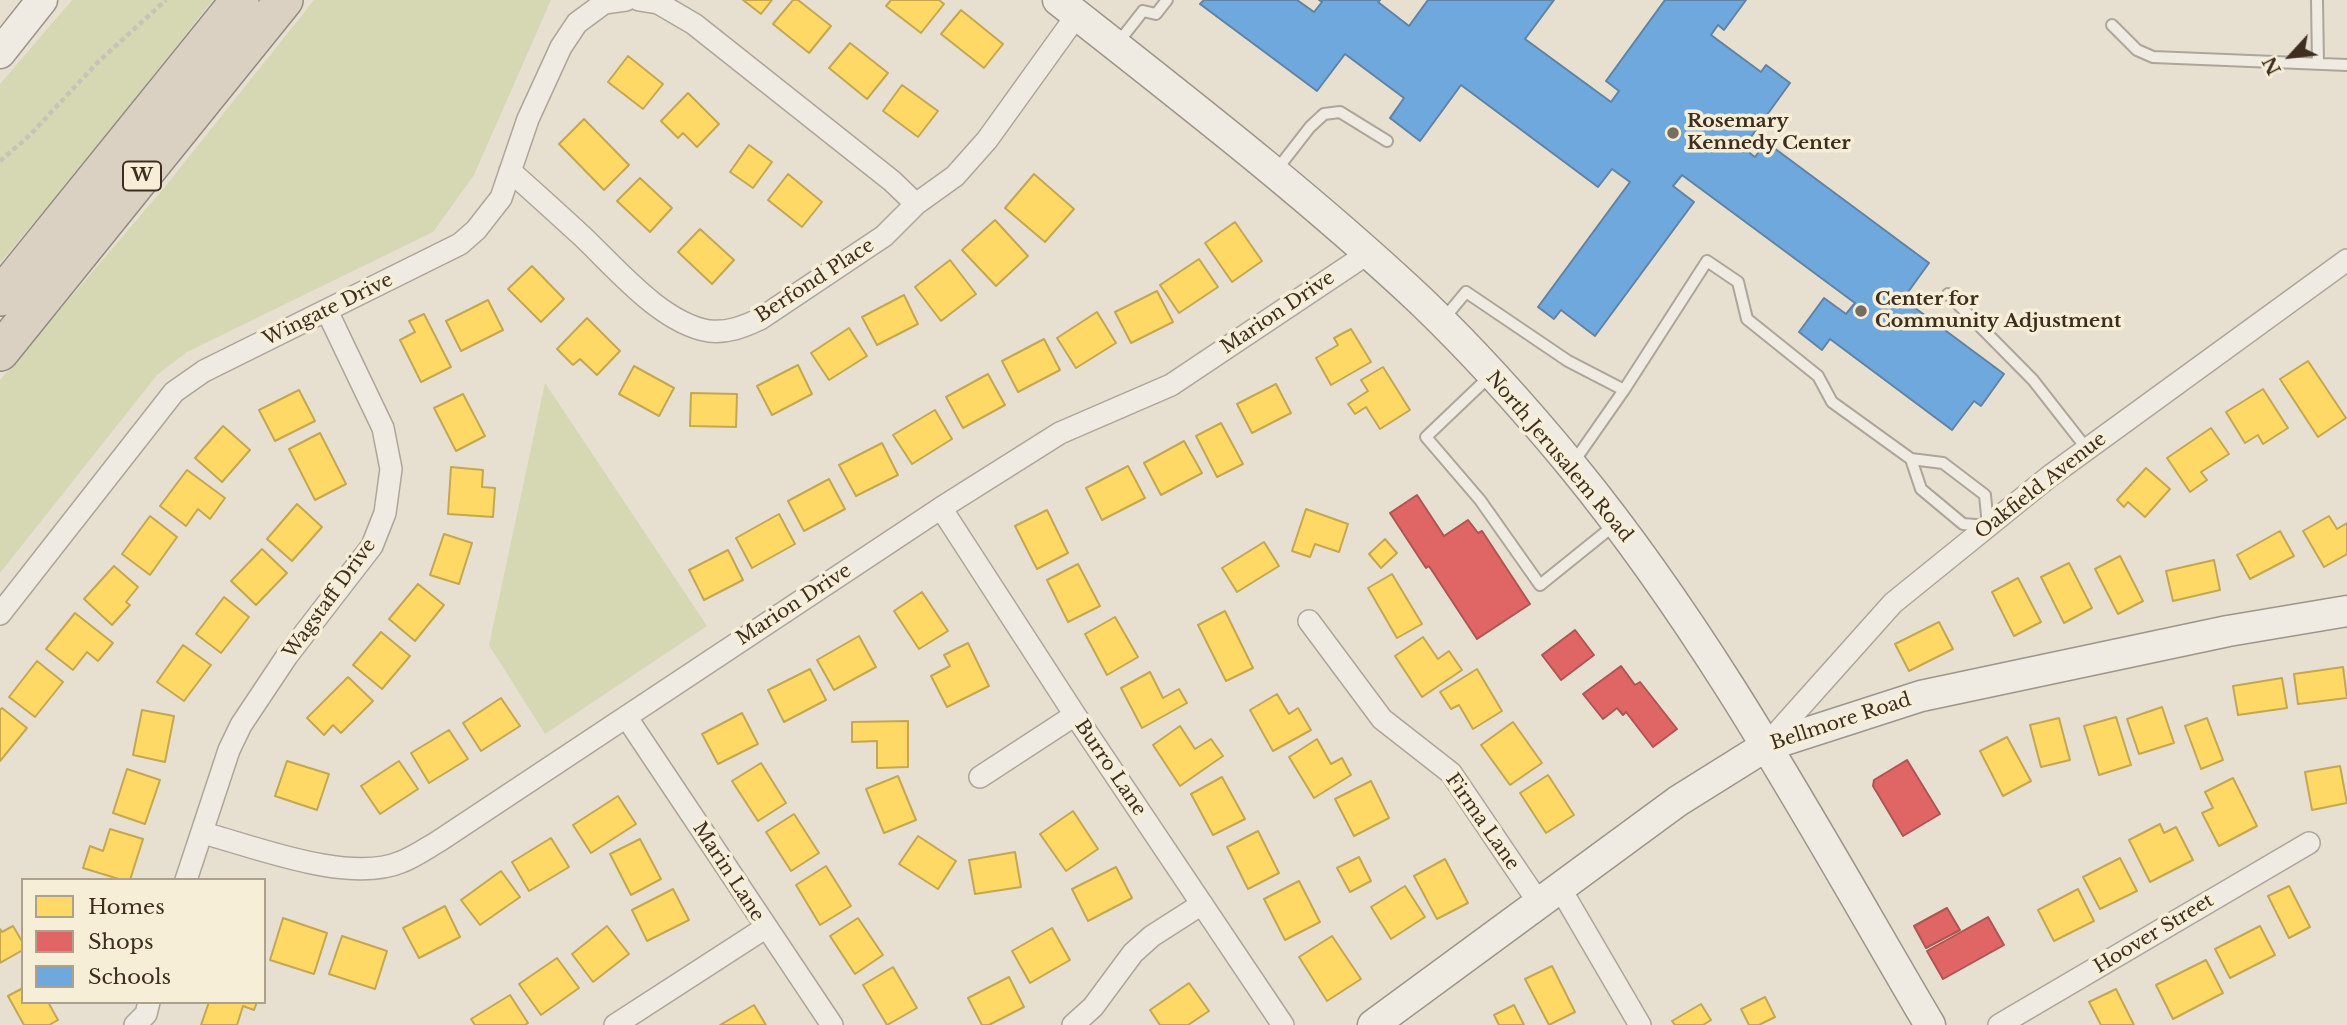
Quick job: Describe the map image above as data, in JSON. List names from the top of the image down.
{
  "streets": {
    "highway": ["W"],
    "main road": ["North Jerusalem Road", "Bellmore Road"],
    "street": [
      "Berfond Place",
      "Wingate Drive",
      "Marion Drive",
      "Oakfield Avenue",
      "Wagstaff Drive",
      "Burro Lane",
      "Firma Lane",
      "Marin Lane",
      "Hoover Street"
    ]
  },
  "crossings": [
    ["Berfond Place", "Wingate Drive"],
    ["Berfond Place", "North Jerusalem Road"],
    ["Wingate Drive", "Wagstaff Drive"],
    ["Marion Drive", "North Jerusalem Road"],
    ["Marion Drive", "Wagstaff Drive"],
    ["Marion Drive", "Burro Lane"],
    ["Marion Drive", "Marin Lane"],
    ["North Jerusalem Road", "Oakfield Avenue"],
    ["North Jerusalem Road", "Bellmore Road"],
    ["Oakfield Avenue", "Bellmore Road"],
    ["Bellmore Road", "Firma Lane"]
  ],
  "places": ["Rosemary Kennedy Center", "Center for Community Adjustment"],
  "legend": ["Homes", "Shops", "Schools"],
  "north": "bottom left"
}
